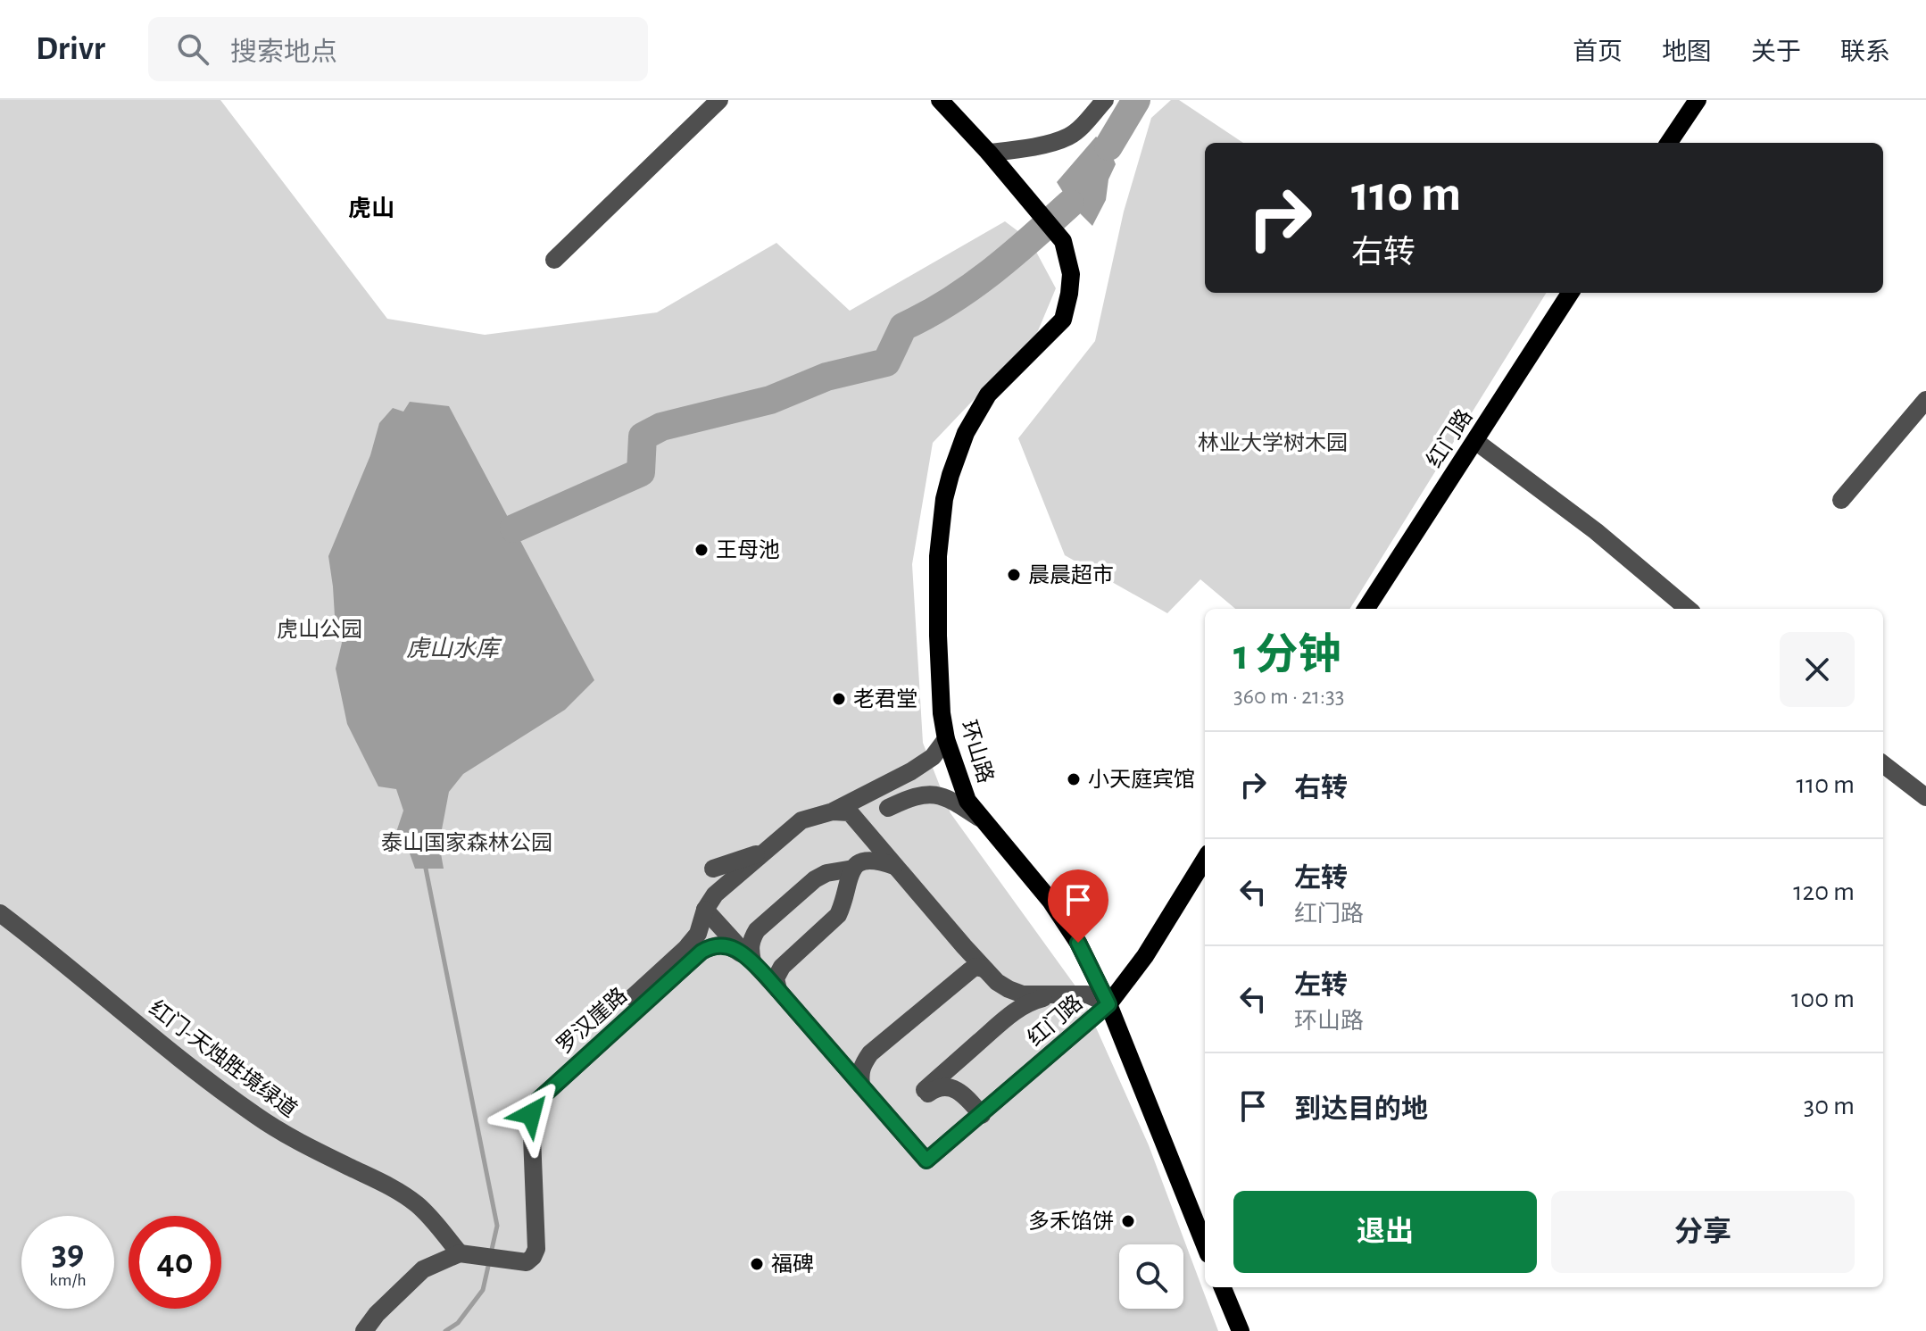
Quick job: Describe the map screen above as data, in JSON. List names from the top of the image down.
{
  "streets": {
    "main road": ["红门路", "环山路"],
    "street": ["罗汉崖路", "红门-天烛胜境绿道"]
  },
  "crossings": [
    ["红门路", "环山路"],
    ["环山路", "罗汉崖路"]
  ],
  "districts": ["虎山"],
  "water": ["虎山水库"],
  "parks": ["林业大学树木园", "虎山公园", "泰山国家森林公园"],
  "places": [
    "王母池",
    "晨晨超市",
    "老君堂",
    "小天庭宾馆",
    "多禾馅饼",
    "福碑"
  ],
  "page": {
    "header": "Drivr",
    "search": "搜索地点",
    "nav": [
      "首页",
      "地图",
      "关于",
      "联系"
    ],
    "turn": ["110 m", "右转"],
    "heading": ["1 分钟", "360 m · 21:33"],
    "list": [
      {
        "name": "右转",
        "value": "110 m"
      },
      {
        "name": "左转",
        "note": "红门路",
        "value": "120 m"
      },
      {
        "name": "左转",
        "note": "环山路",
        "value": "100 m"
      },
      {
        "name": "到达目的地",
        "value": "30 m"
      }
    ],
    "buttons": ["退出", "分享"],
    "speed": "39 km/h",
    "limit": "40"
  }
}
